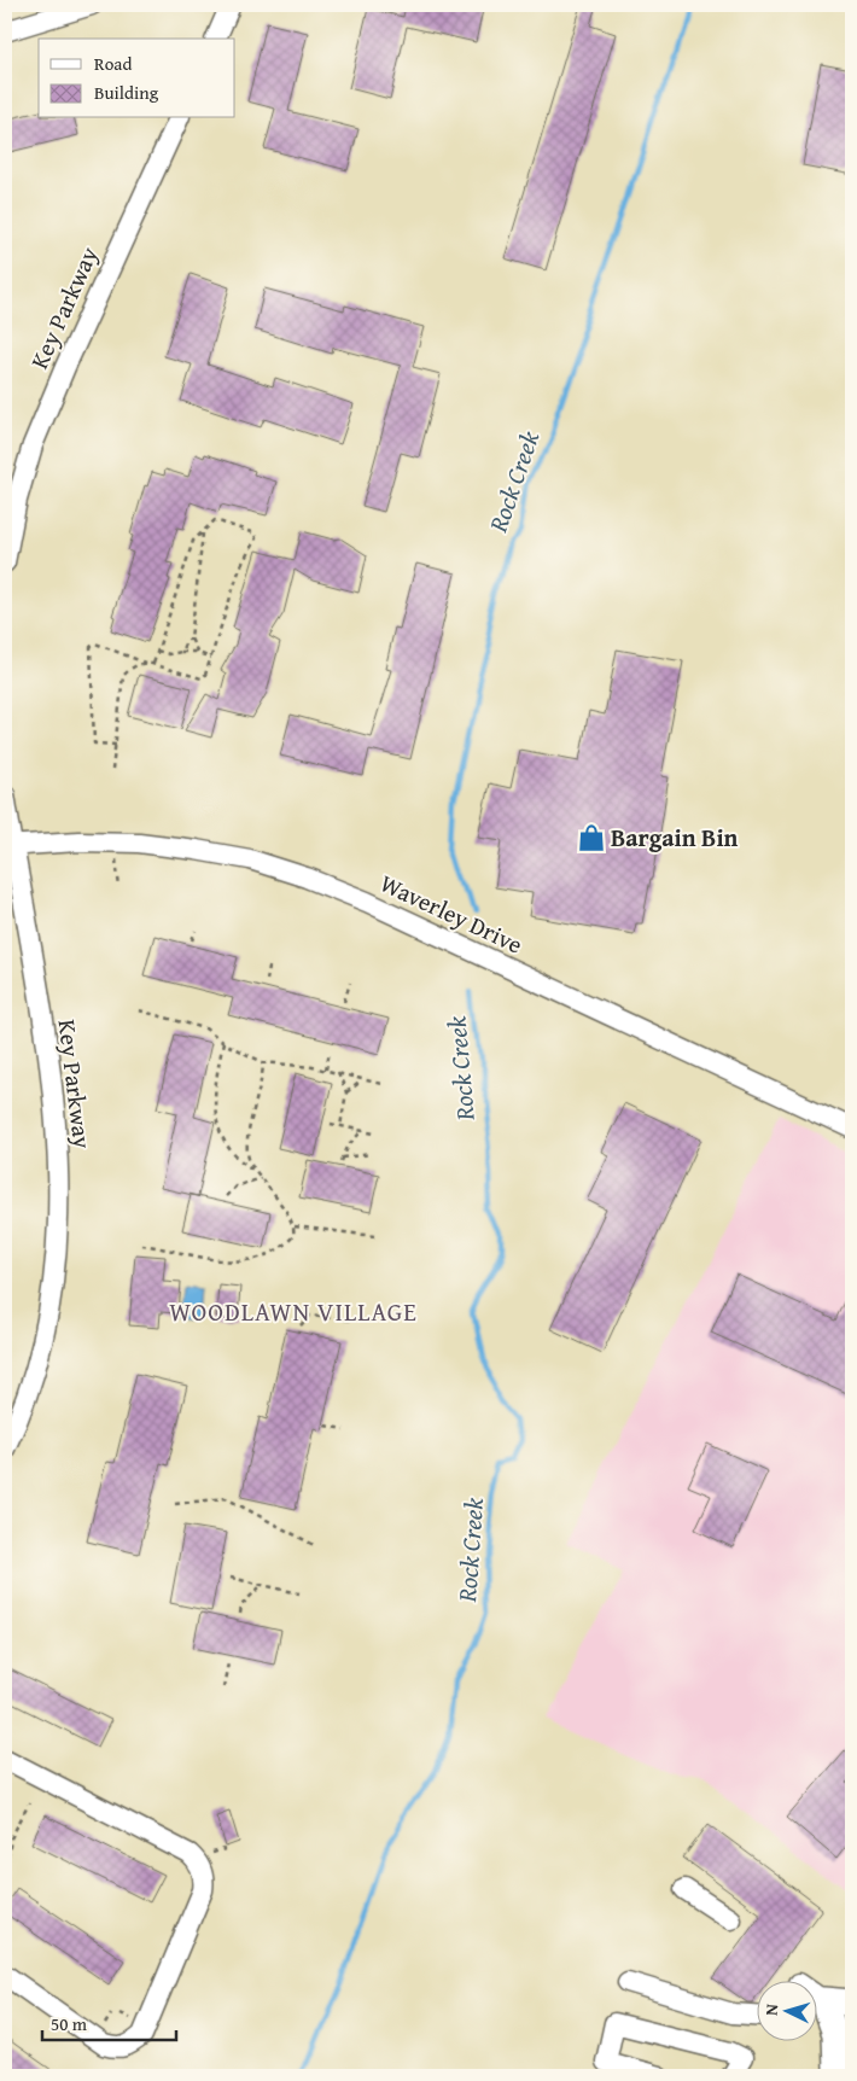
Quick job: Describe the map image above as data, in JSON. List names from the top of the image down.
{
  "streets": {
    "street": ["Key Parkway", "Waverley Drive"]
  },
  "crossings": [
    ["Key Parkway", "Waverley Drive"]
  ],
  "districts": ["WOODLAWN VILLAGE"],
  "water": ["Rock Creek"],
  "places": {
    "shop": ["Bargain Bin"]
  },
  "legend": ["Road", "Building"],
  "scale_bar": "50 m",
  "north": "left"
}
